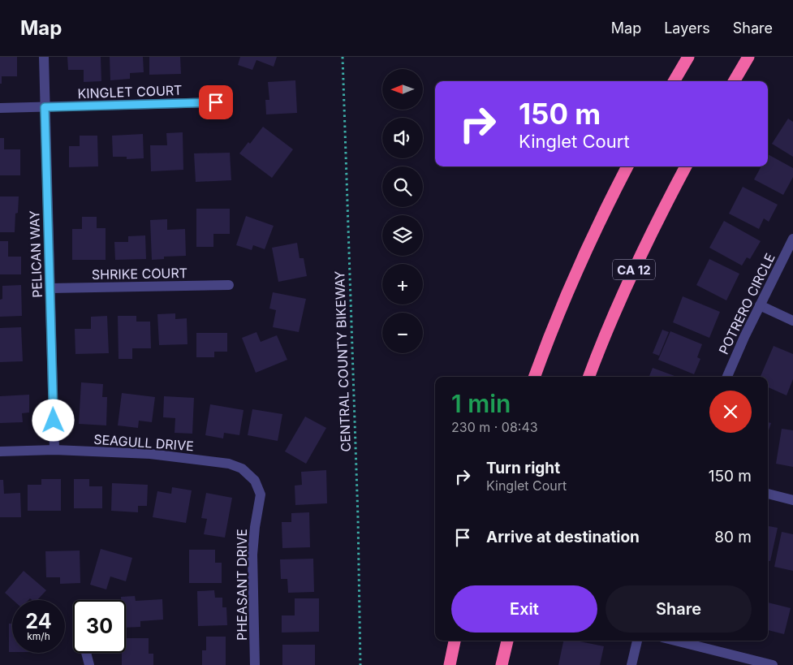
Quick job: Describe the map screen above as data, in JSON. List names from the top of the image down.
{
  "streets": {
    "highway": ["CA 12"],
    "street": [
      "KINGLET COURT",
      "PELICAN WAY",
      "SHRIKE COURT",
      "POTRERO CIRCLE",
      "SEAGULL DRIVE",
      "PHEASANT DRIVE"
    ],
    "path": ["CENTRAL COUNTY BIKEWAY"]
  },
  "crossings": [
    ["KINGLET COURT", "PELICAN WAY"],
    ["PELICAN WAY", "SHRIKE COURT"],
    ["PELICAN WAY", "SEAGULL DRIVE"],
    ["SEAGULL DRIVE", "PHEASANT DRIVE"]
  ],
  "north": "left",
  "page": {
    "header": "Map",
    "nav": ["Map", "Layers", "Share"],
    "map_buttons": ["+", "−"],
    "turn": ["150 m", "Kinglet Court"],
    "heading": ["1 min", "230 m · 08:43"],
    "list": [
      {
        "name": "Turn right",
        "note": "Kinglet Court",
        "value": "150 m"
      },
      {
        "name": "Arrive at destination",
        "value": "80 m"
      }
    ],
    "buttons": ["Exit", "Share"],
    "speed": "24 km/h",
    "limit": "30"
  }
}
